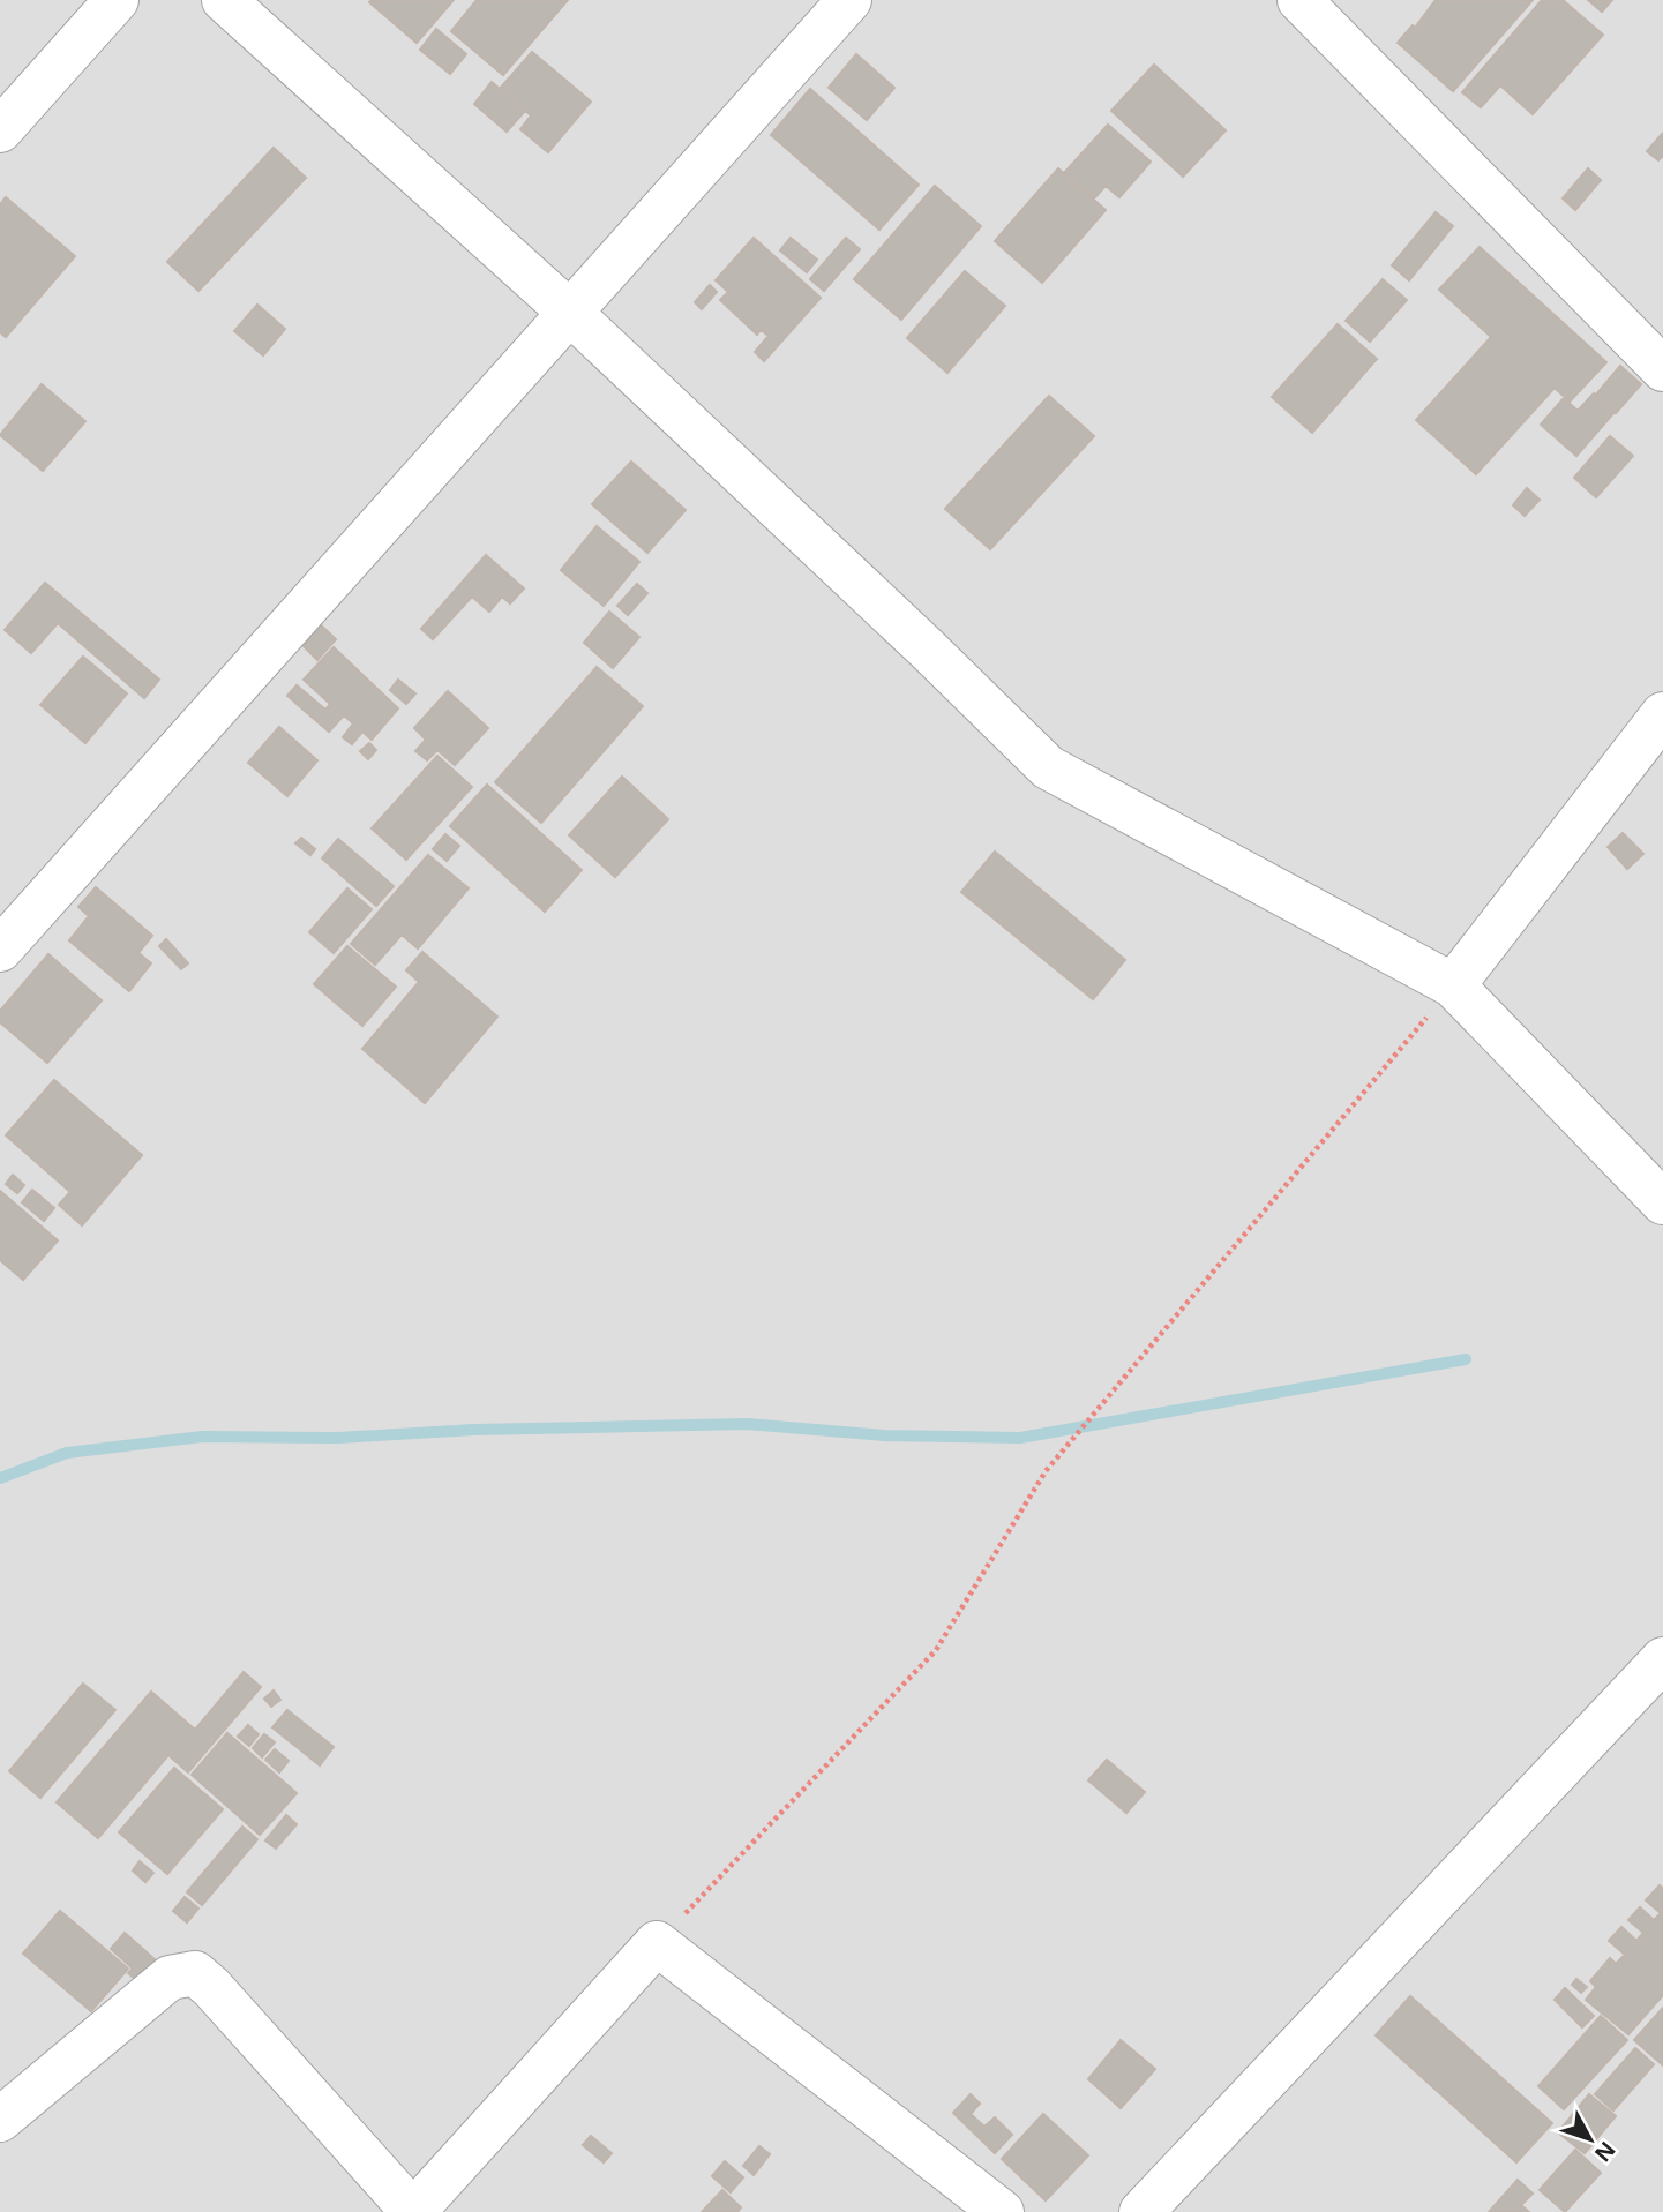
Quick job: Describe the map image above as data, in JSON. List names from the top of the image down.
{
  "north": "bottom right"
}
